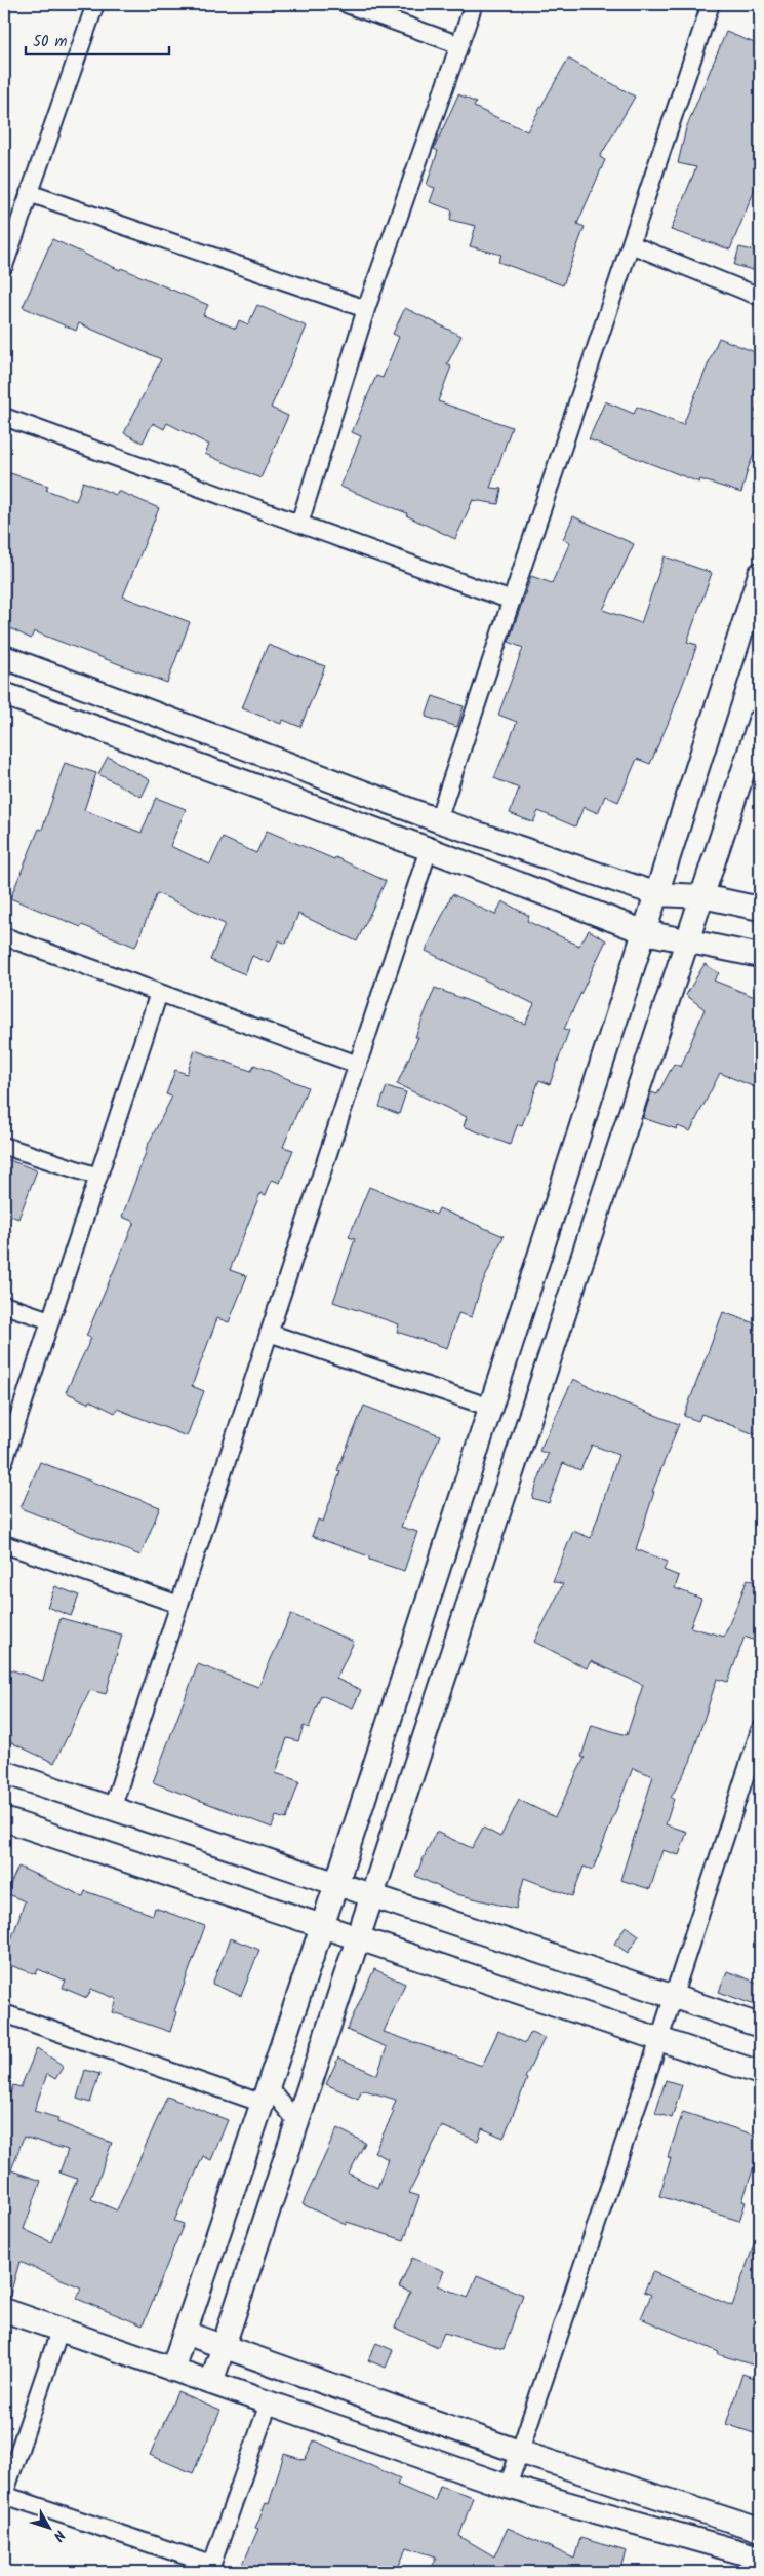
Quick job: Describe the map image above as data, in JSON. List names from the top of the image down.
{
  "scale_bar": "50 m",
  "north": "bottom right"
}
